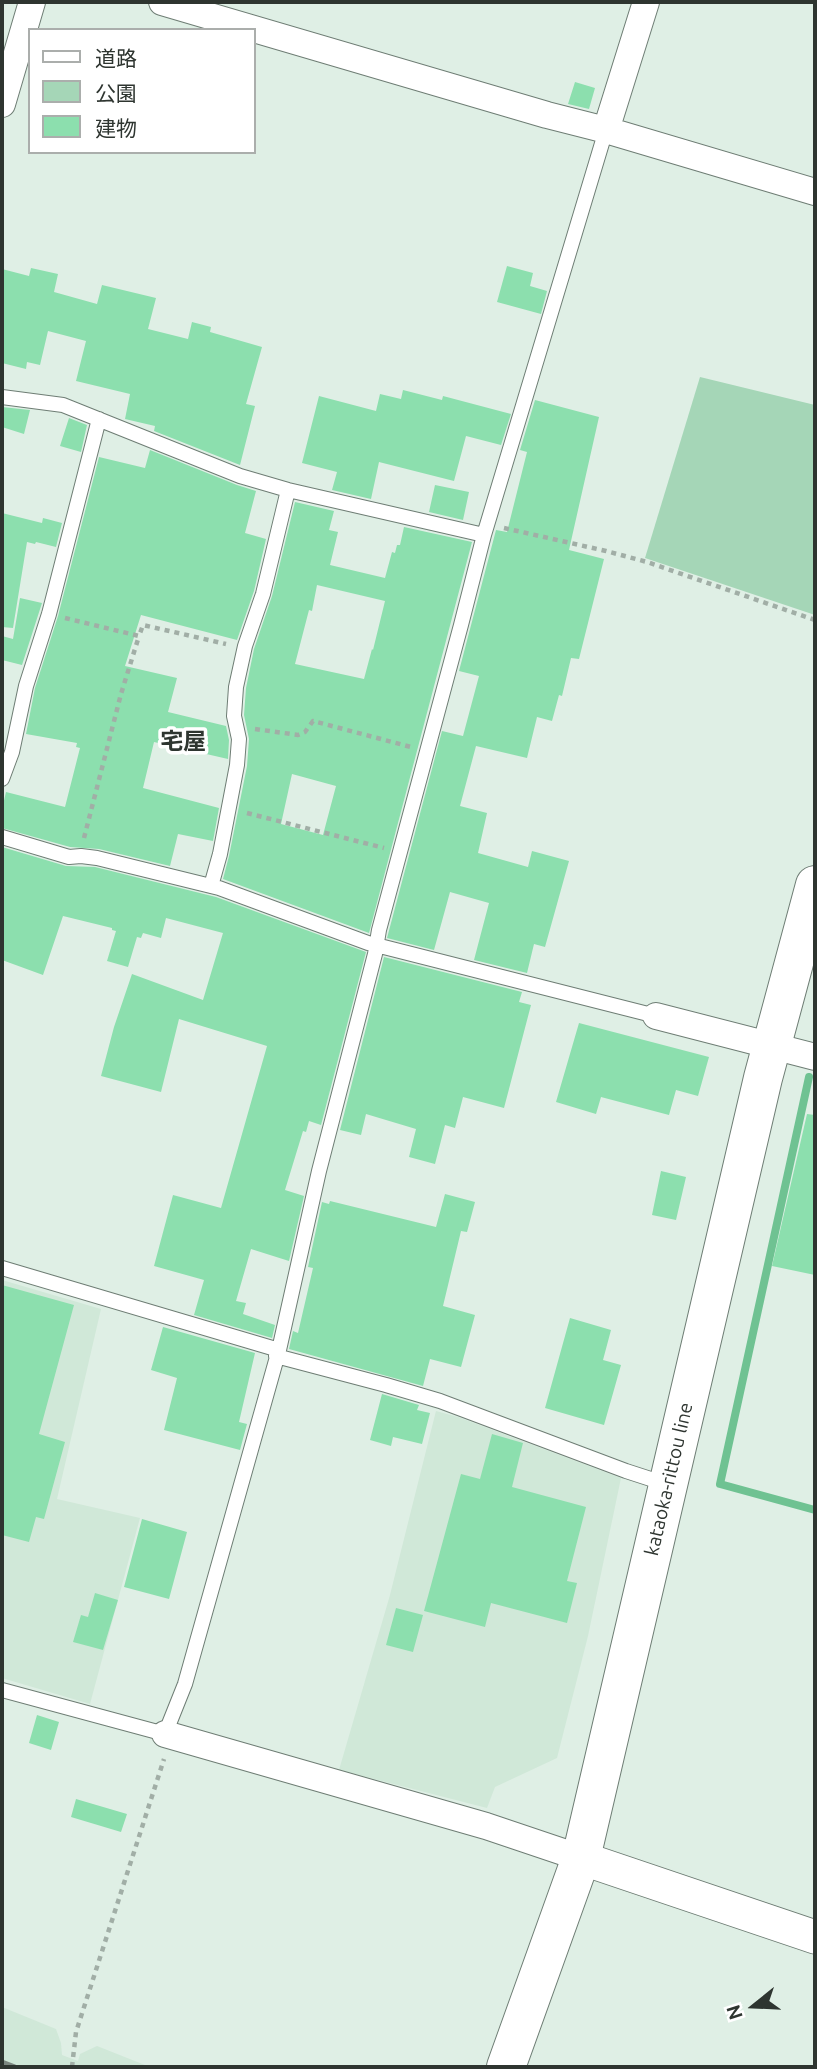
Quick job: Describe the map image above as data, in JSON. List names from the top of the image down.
{
  "streets": {
    "main road": ["kataoka-rittou line"]
  },
  "districts": ["宅屋"],
  "legend": ["道路", "公園", "建物"],
  "north": "left"
}
